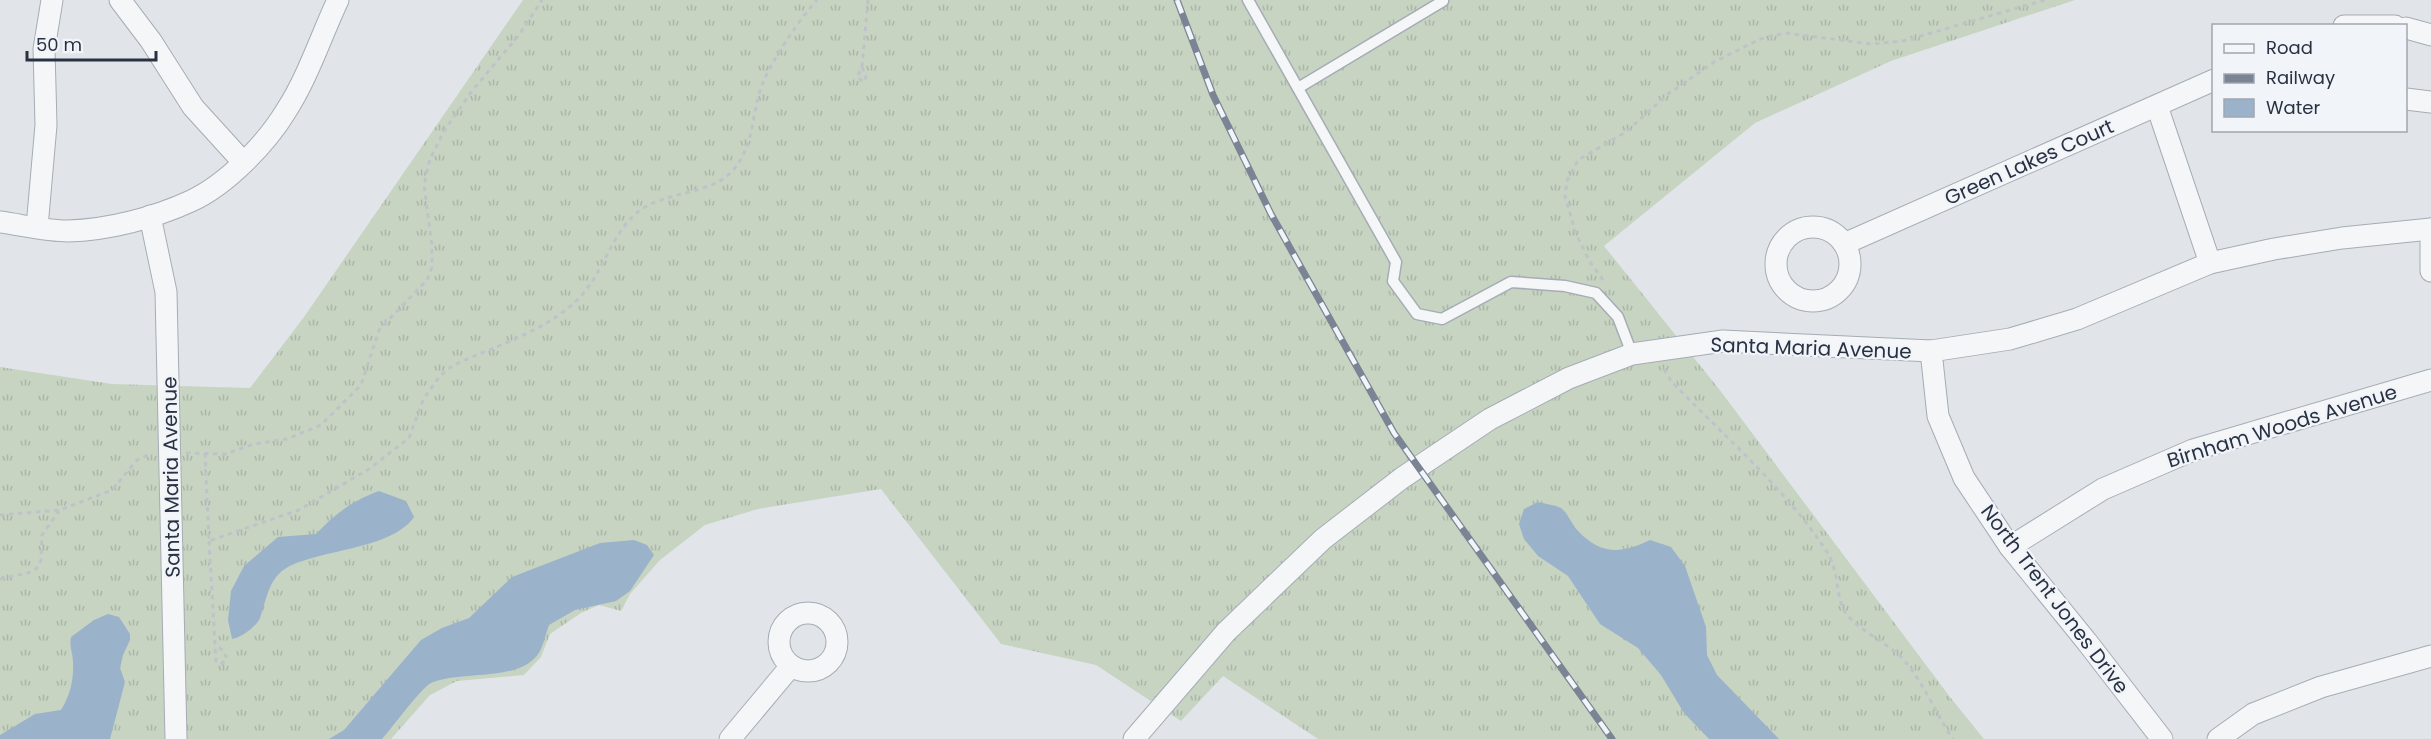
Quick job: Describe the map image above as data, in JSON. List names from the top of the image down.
{
  "streets": {
    "street": [
      "Green Lakes Court",
      "Santa Maria Avenue",
      "Birnham Woods Avenue",
      "North Trent Jones Drive"
    ]
  },
  "crossings": [
    ["Santa Maria Avenue", "North Trent Jones Drive"],
    ["Birnham Woods Avenue", "North Trent Jones Drive"]
  ],
  "legend": ["Road", "Railway", "Water"],
  "scale_bar": "50 m"
}
